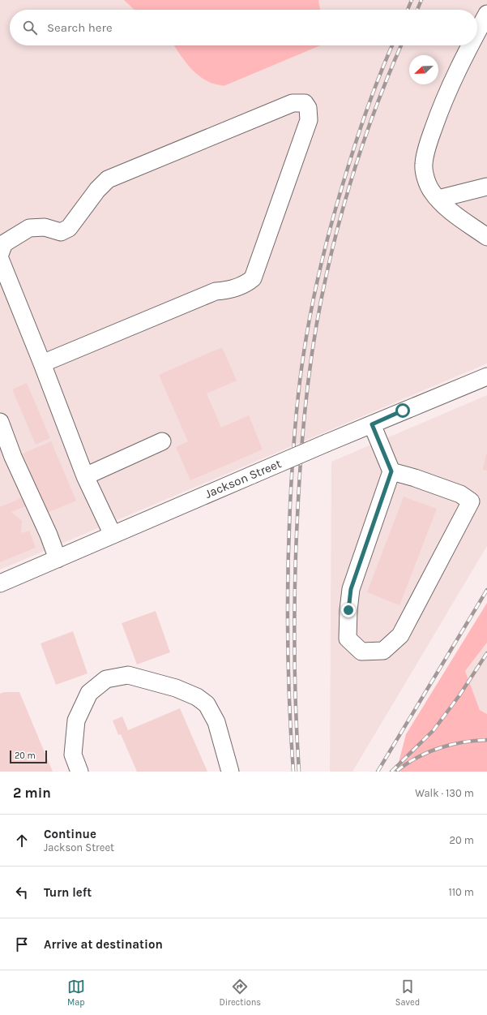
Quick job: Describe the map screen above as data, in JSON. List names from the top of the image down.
{
  "streets": {
    "street": ["Jackson Street"]
  },
  "scale_bar": "20 m",
  "north": "bottom left",
  "page": {
    "search": "Search here",
    "scale": "20 m",
    "heading": ["2 min", "Walk · 130 m"],
    "list": [
      ["Continue", "Jackson Street", "20 m"],
      ["Turn left", "110 m"],
      "Arrive at destination"
    ],
    "nav": ["Map", "Directions", "Saved"]
  }
}
